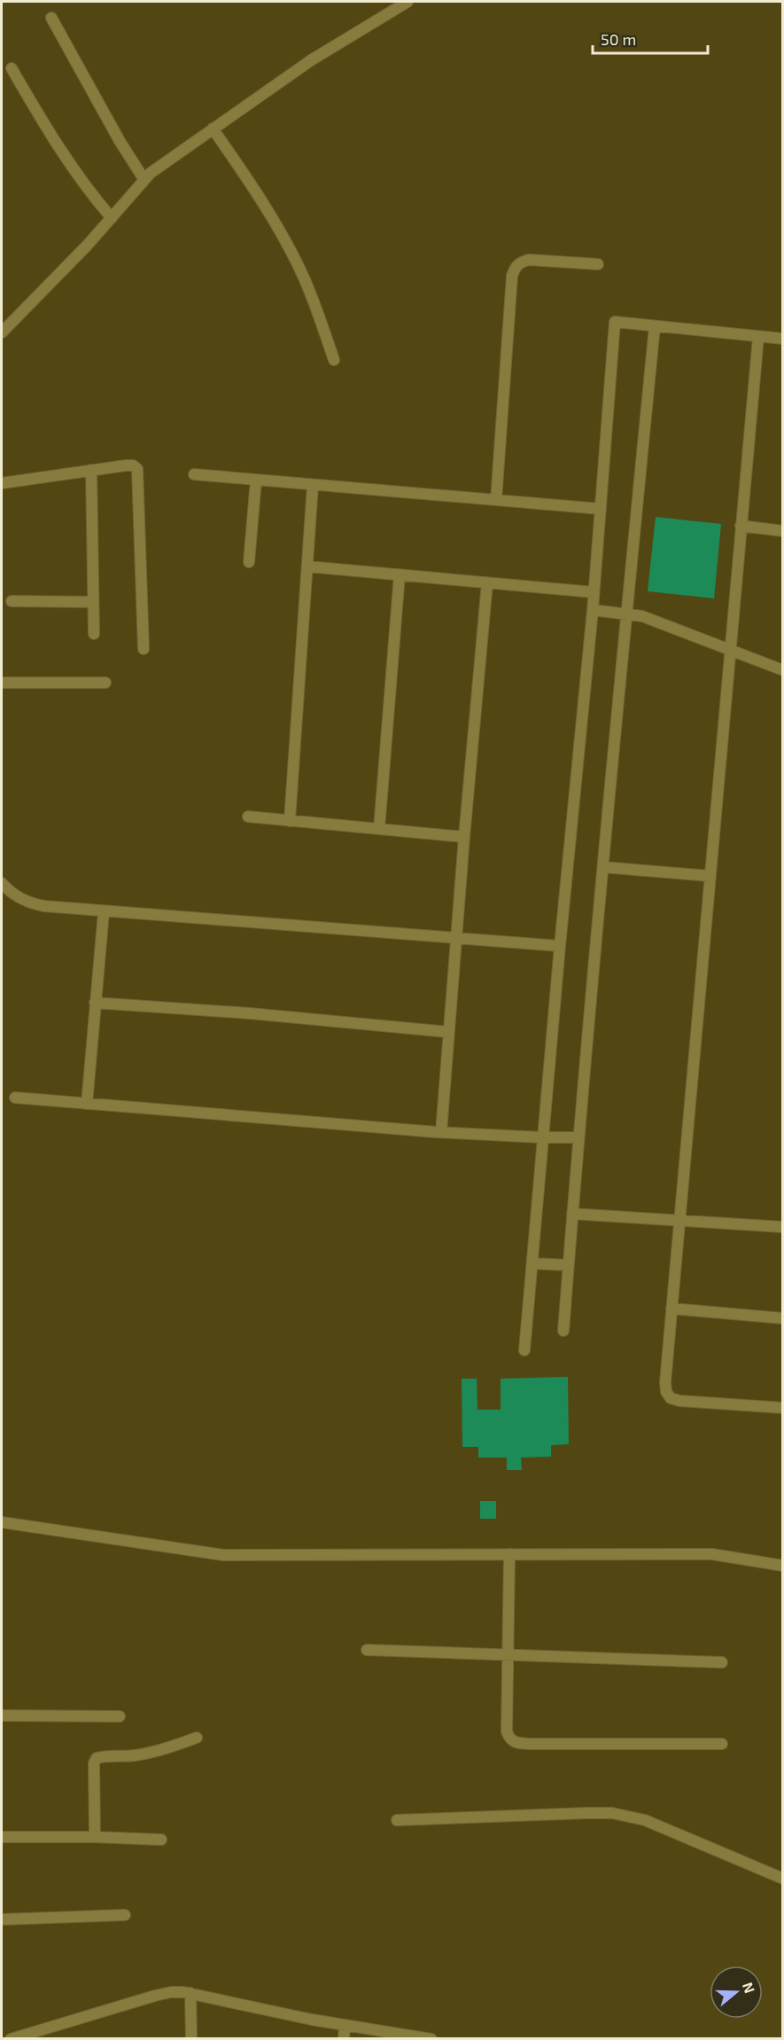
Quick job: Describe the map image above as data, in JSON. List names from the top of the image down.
{
  "scale_bar": "50 m",
  "north": "right"
}
